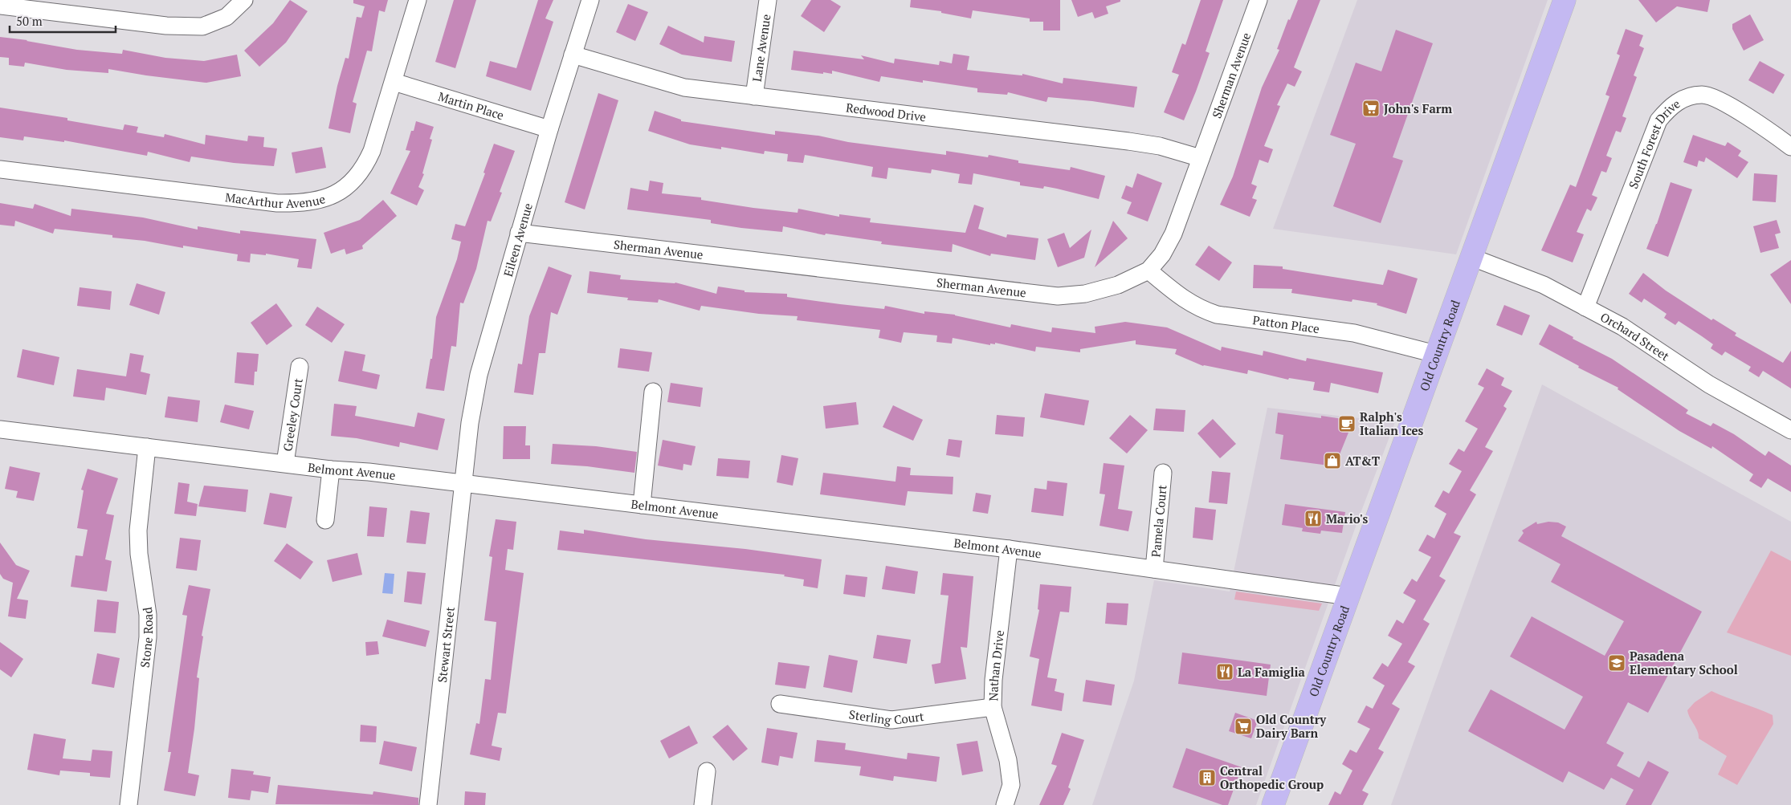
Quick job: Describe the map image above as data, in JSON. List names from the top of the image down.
{
  "streets": {
    "main road": ["Old Country Road"],
    "street": [
      "Lane Avenue",
      "Sherman Avenue",
      "Martin Place",
      "Redwood Drive",
      "South Forest Drive",
      "MacArthur Avenue",
      "Eileen Avenue",
      "Patton Place",
      "Orchard Street",
      "Greeley Court",
      "Belmont Avenue",
      "Pamela Court",
      "Stone Road",
      "Stewart Street",
      "Nathan Drive",
      "Sterling Court"
    ]
  },
  "crossings": [
    ["Lane Avenue", "Redwood Drive"],
    ["Sherman Avenue", "Redwood Drive"],
    ["Sherman Avenue", "Eileen Avenue"],
    ["Sherman Avenue", "Patton Place"],
    ["Martin Place", "MacArthur Avenue"],
    ["Martin Place", "Eileen Avenue"],
    ["Redwood Drive", "Eileen Avenue"],
    ["South Forest Drive", "Orchard Street"],
    ["Eileen Avenue", "Belmont Avenue"],
    ["Eileen Avenue", "Stewart Street"],
    ["Patton Place", "Old Country Road"],
    ["Orchard Street", "Old Country Road"],
    ["Old Country Road", "Belmont Avenue"],
    ["Greeley Court", "Belmont Avenue"],
    ["Belmont Avenue", "Pamela Court"],
    ["Belmont Avenue", "Stone Road"],
    ["Belmont Avenue", "Stewart Street"],
    ["Belmont Avenue", "Nathan Drive"],
    ["Nathan Drive", "Sterling Court"]
  ],
  "places": {
    "supermarket": ["John's Farm", "Old Country Dairy Barn"],
    "cafe": ["Ralph's Italian Ices"],
    "shop": ["AT&T"],
    "restaurant": ["Mario's", "La Famiglia"],
    "school or university": ["Pasadena Elementary School"],
    "building": ["Central Orthopedic Group"]
  },
  "scale_bar": "50 m"
}
